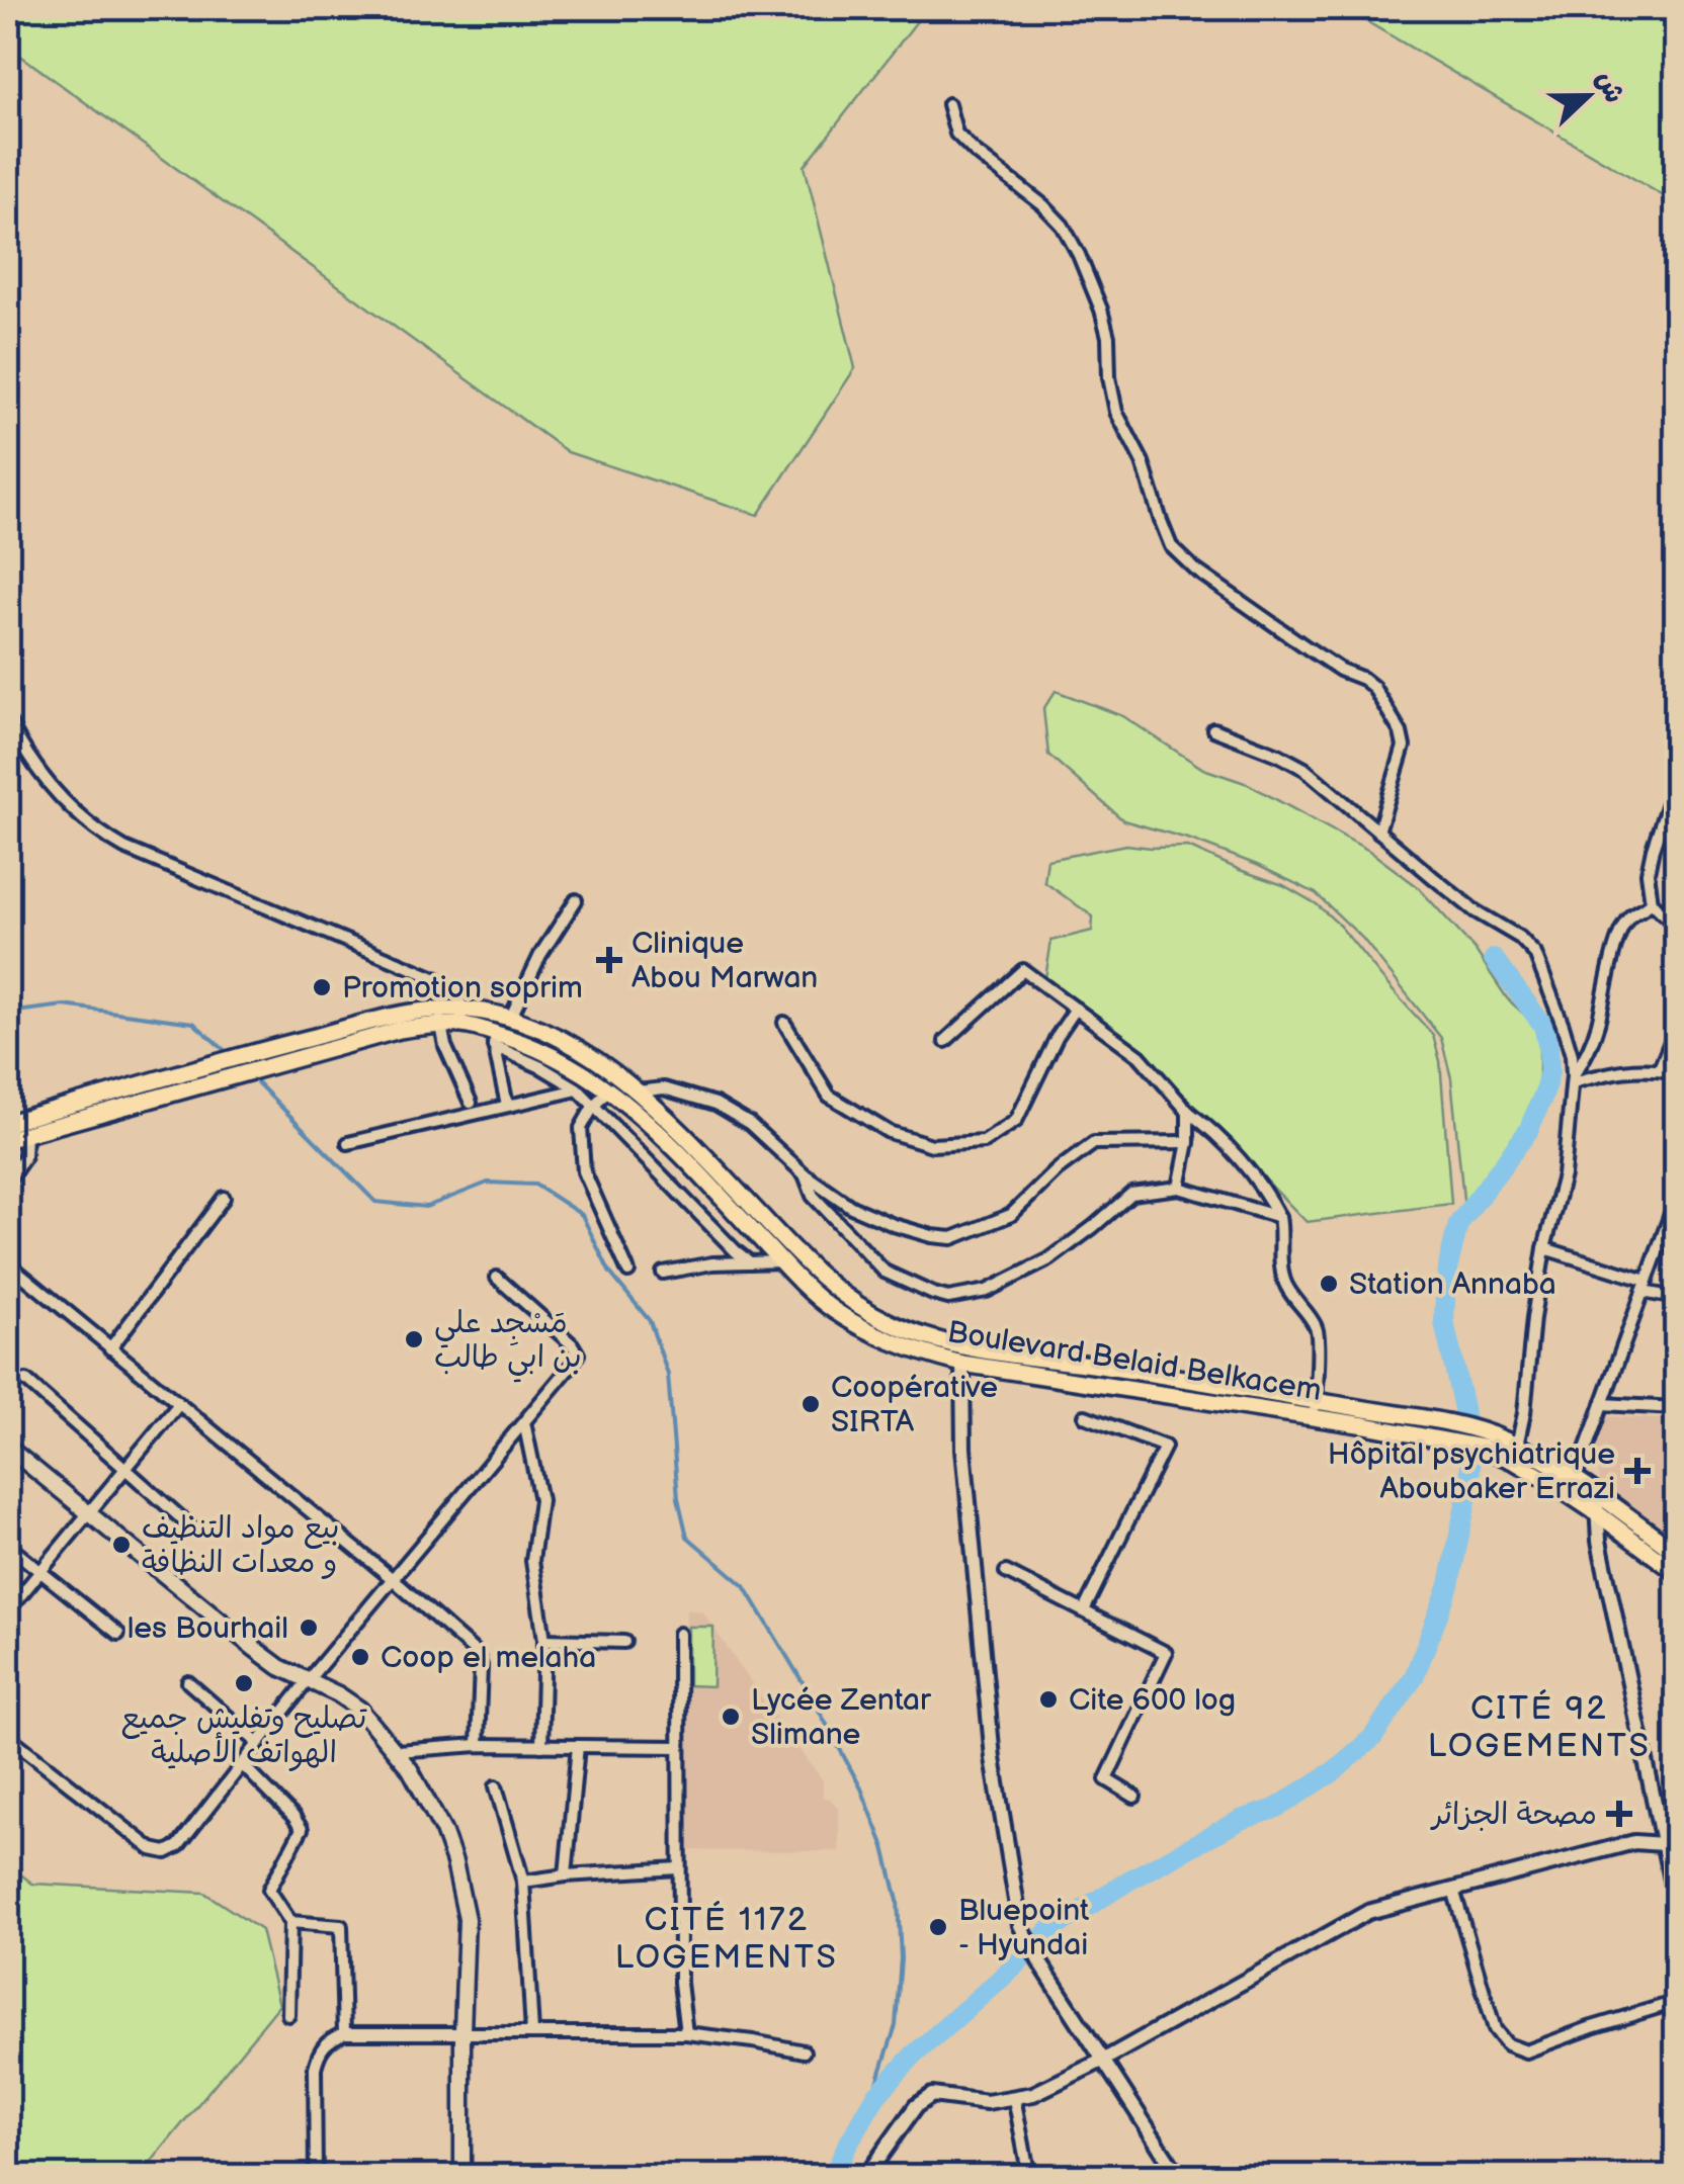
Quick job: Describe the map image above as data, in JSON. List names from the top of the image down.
{
  "streets": {
    "main road": ["Boulevard Belaid Belkacem"]
  },
  "districts": ["CITÉ 92 LOGEMENTS", "CITÉ 1172 LOGEMENTS"],
  "places": {
    "health": ["Clinique Abou Marwan", "Hôpital psychiatrique Aboubaker Errazi", "مصحة الجزائر"],
    "other": [
      "Promotion soprim",
      "Station Annaba",
      "مَسْجِد علي بن ابي طالب",
      "Coopérative SIRTA",
      "بيع مواد التنظيف و معدات النظافة",
      "les Bourhail",
      "Coop el melaha",
      "تصليح وتفليش جميع الهواتف الأصلية",
      "Cite 600 log",
      "Lycée Zentar Slimane",
      "Bluepoint - Hyundai"
    ]
  },
  "north": "right"
}
